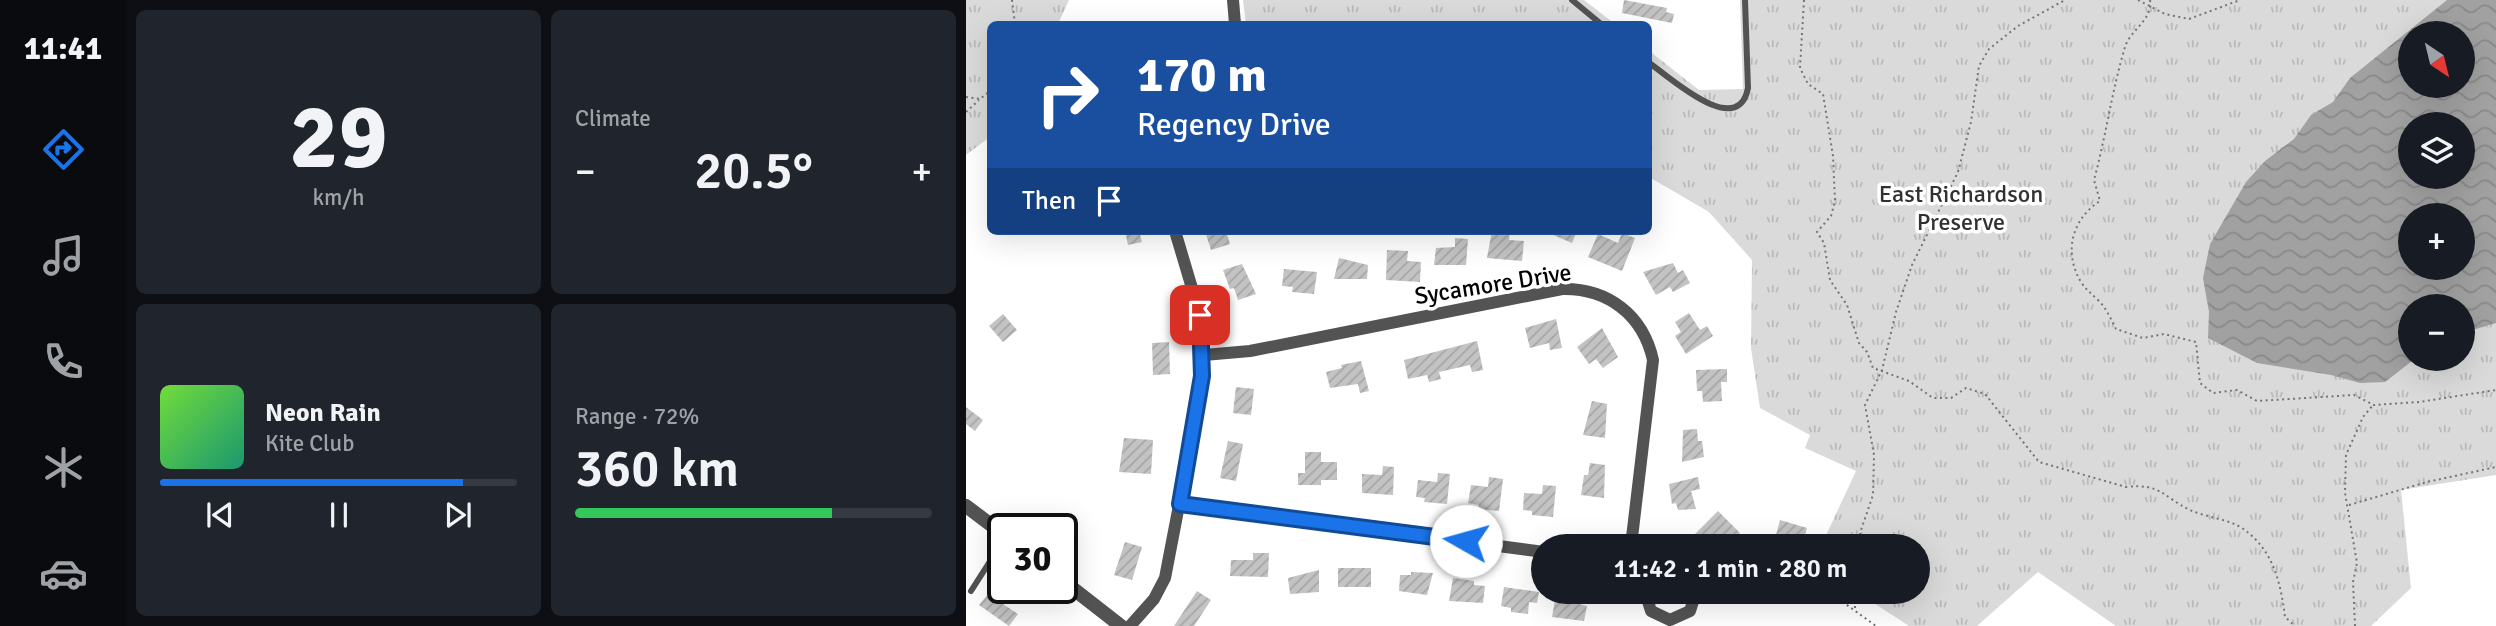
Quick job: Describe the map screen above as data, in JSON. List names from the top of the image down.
{
  "streets": {
    "street": ["Sycamore Drive"]
  },
  "parks": ["East Richardson Preserve"],
  "north": "bottom right",
  "page": {
    "tabs": "11:41",
    "tile": [
      ["29", "km/h"],
      "Climate",
      ["Range · 72%", "360 km"]
    ],
    "map_buttons": ["+", "−"],
    "turn": ["170 m", "Regency Drive"],
    "heat": ["−", "20.5°", "+"],
    "then": "Then",
    "song": ["Neon Rain", "Kite Club"],
    "limit": "30",
    "trip": "11:42 · 1 min · 280 m"
  }
}
